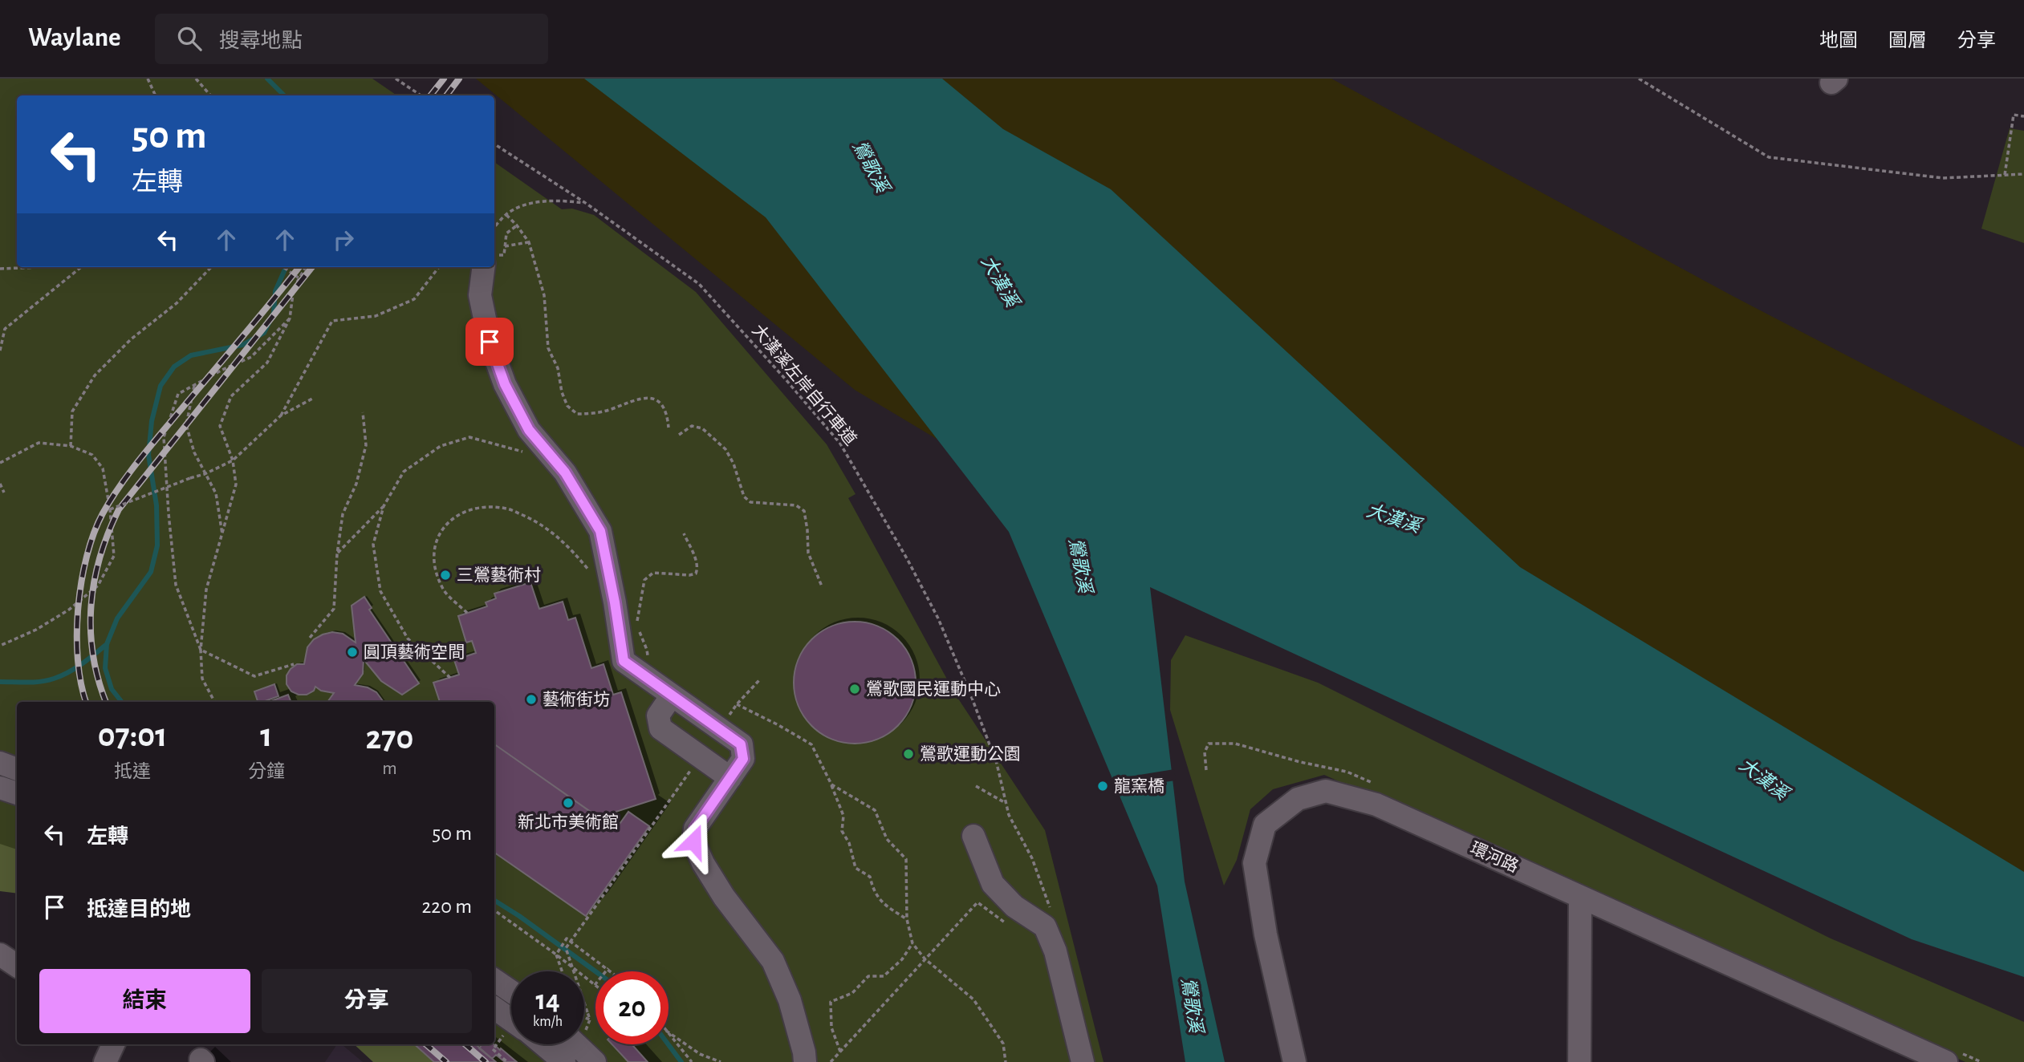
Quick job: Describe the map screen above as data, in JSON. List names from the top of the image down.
{
  "streets": {
    "street": ["環河路"],
    "path": ["大漢溪左岸自行車道"]
  },
  "water": ["鶯歌溪", "大漢溪"],
  "places": [
    "三鶯藝術村",
    "圓頂藝術空間",
    "鶯歌國民運動中心",
    "藝術街坊",
    "鶯歌運動公園",
    "龍窯橋",
    "新北市美術館"
  ],
  "page": {
    "header": "Waylane",
    "search": "搜尋地點",
    "nav": ["地圖", "圖層", "分享"],
    "turn": ["50 m", "左轉"],
    "eta": [
      "07:01",
      "抵達",
      "1",
      "分鐘",
      "270",
      "m"
    ],
    "list": [
      {
        "name": "左轉",
        "value": "50 m"
      },
      {
        "name": "抵達目的地",
        "value": "220 m"
      }
    ],
    "buttons": ["結束", "分享"],
    "speed": "14 km/h",
    "limit": "20"
  }
}
